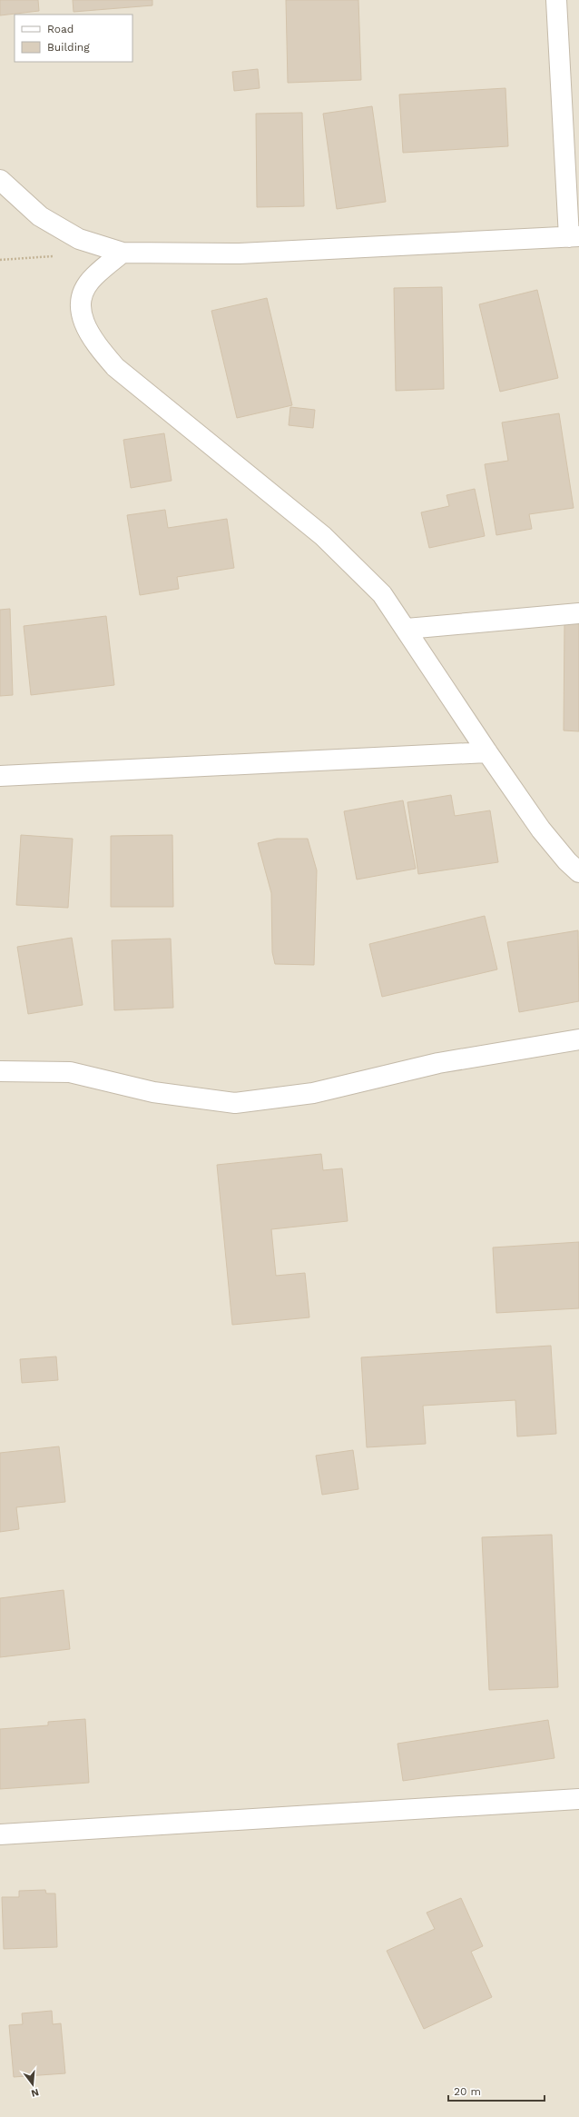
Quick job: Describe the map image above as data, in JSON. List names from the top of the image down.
{
  "legend": ["Road", "Building"],
  "scale_bar": "20 m",
  "north": "bottom"
}
